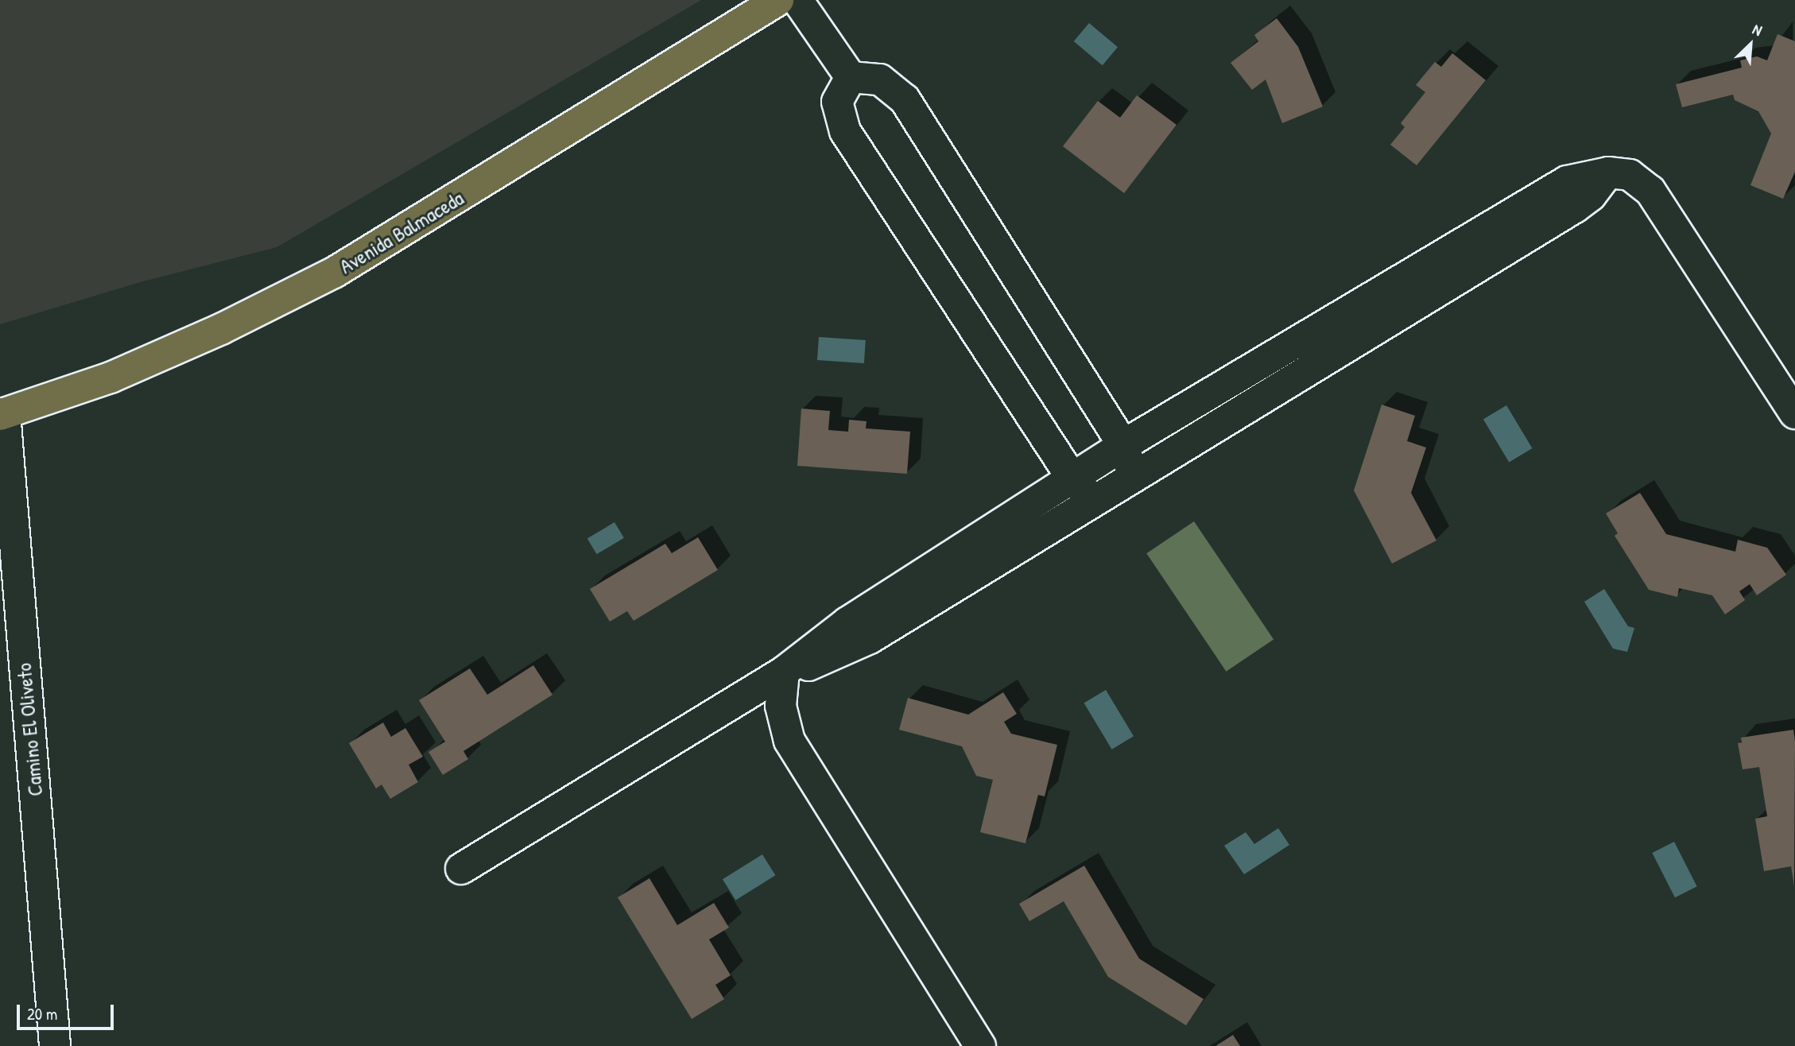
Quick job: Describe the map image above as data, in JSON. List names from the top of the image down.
{
  "streets": {
    "main road": ["Avenida Balmaceda"],
    "street": ["Camino El Oliveto"]
  },
  "crossings": [
    ["Avenida Balmaceda", "Camino El Oliveto"]
  ],
  "scale_bar": "20 m",
  "north": "top right"
}
